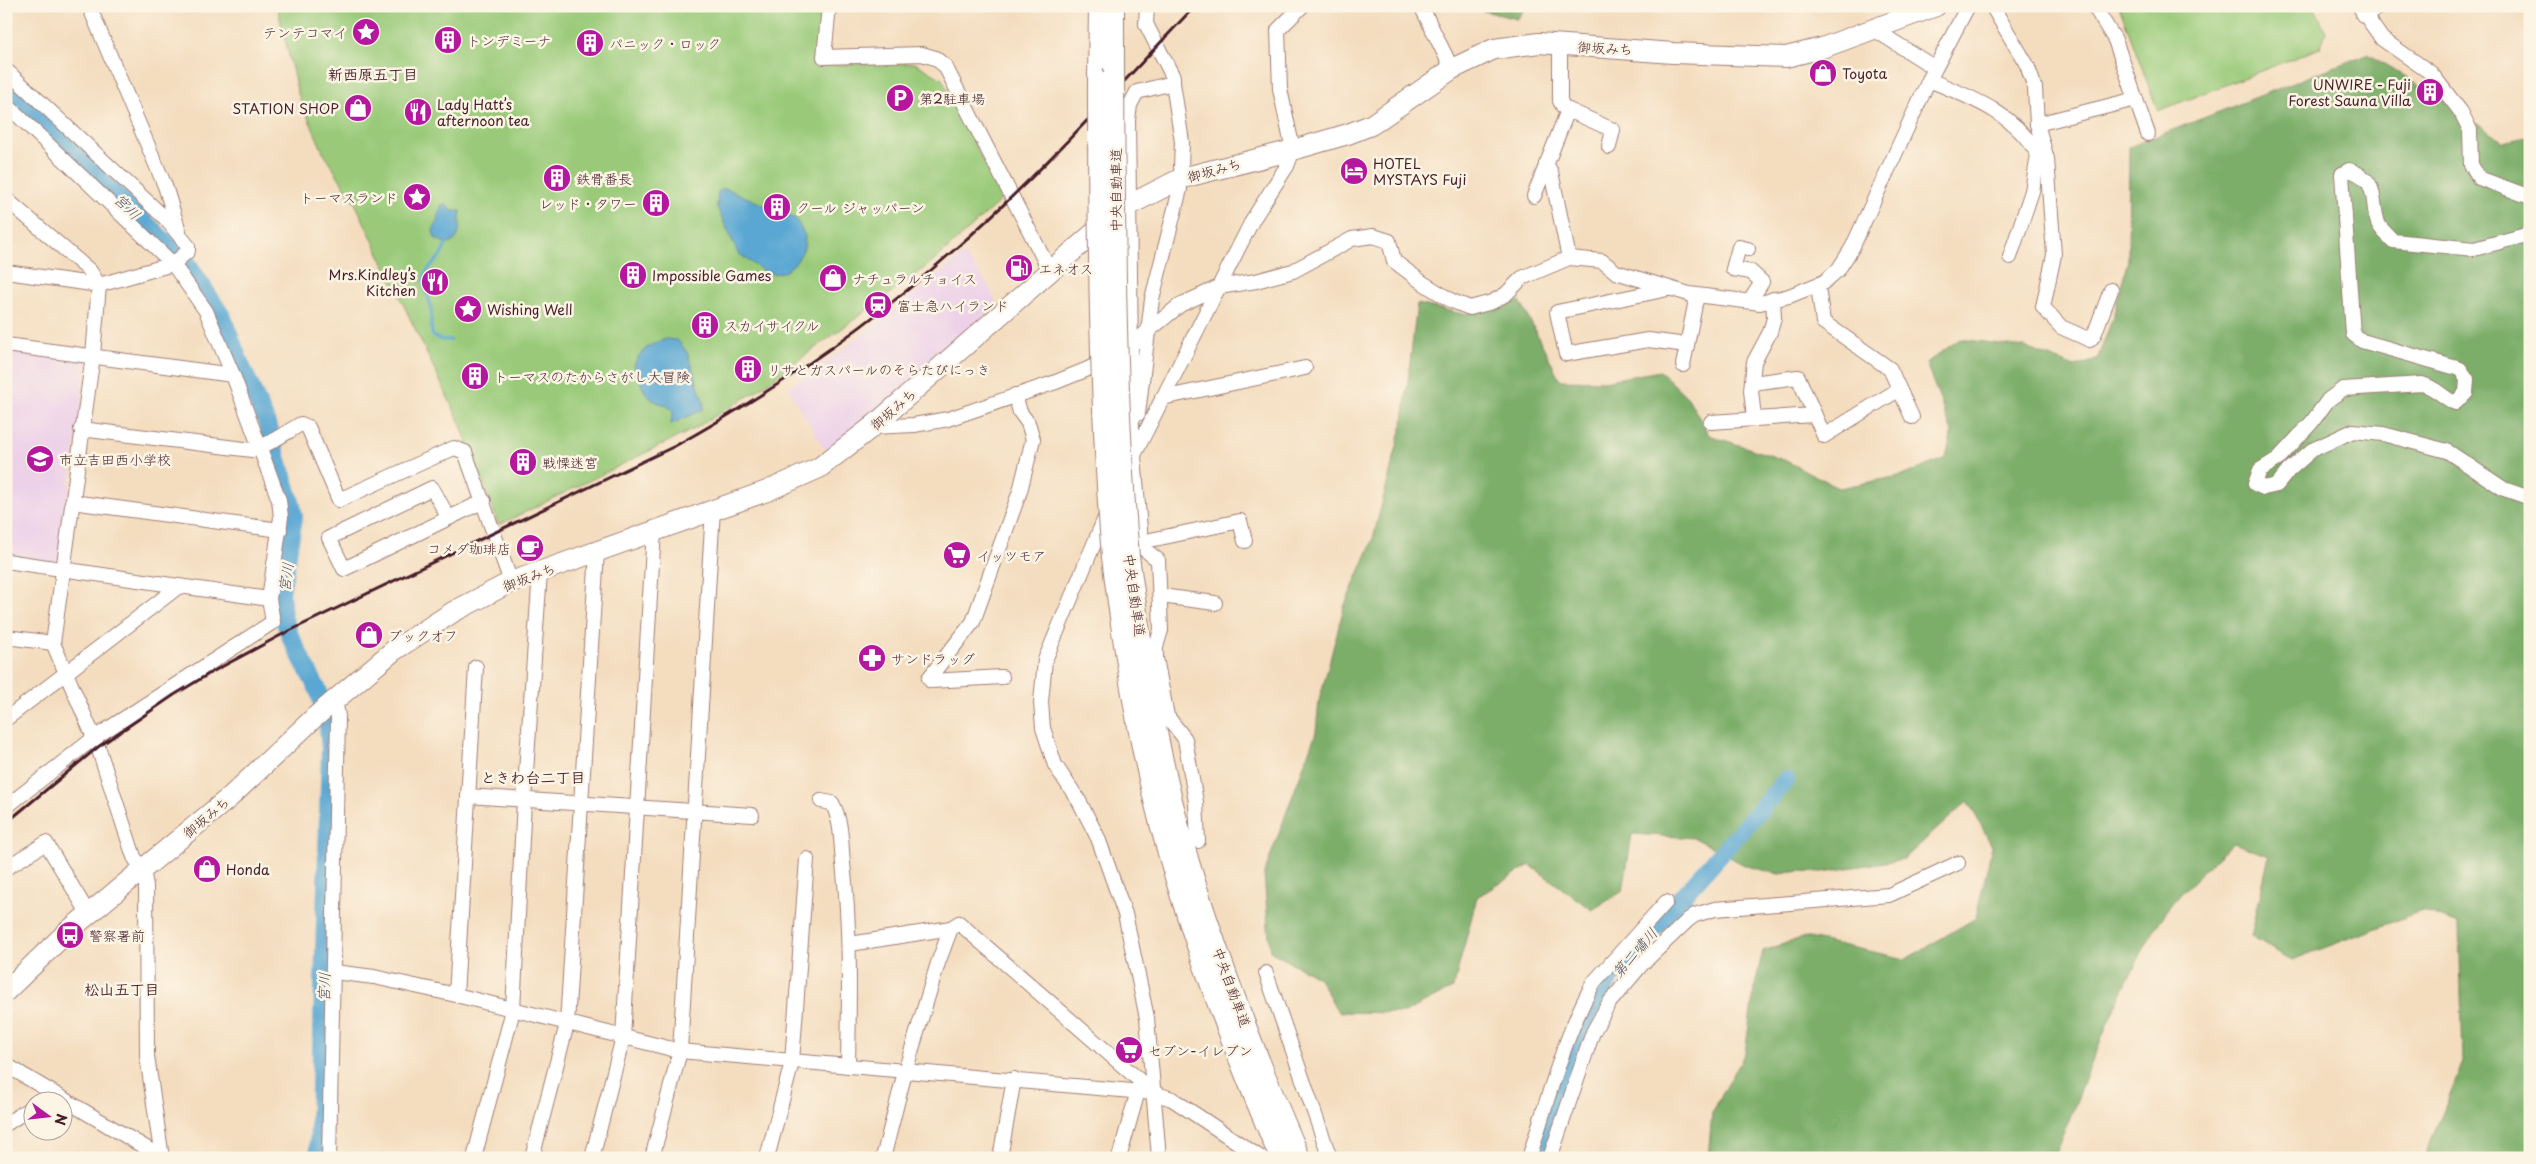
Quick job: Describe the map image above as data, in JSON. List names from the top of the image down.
{
  "streets": {
    "highway": ["御坂みち", "中央自動車道"]
  },
  "districts": ["新西原五丁目", "ときわ台二丁目", "松山五丁目"],
  "water": ["宮川", "第二嘯川"],
  "places": {
    "place": ["テンテコマイ", "トーマスランド", "Wishing Well"],
    "building": [
      "トンデミーナ",
      "パニック・ロック",
      "UNWIRE - Fuji Forest Sauna Villa",
      "鉄骨番長",
      "レッド・タワー",
      "クール ジャッパーン",
      "Impossible Games",
      "スカイサイクル",
      "リサとガスパールのそらたびにっき",
      "トーマスのたからさがし大冒険",
      "戦慄迷宮"
    ],
    "shop": [
      "Toyota",
      "STATION SHOP",
      "ナチュラルチョイス",
      "ブックオフ",
      "Honda"
    ],
    "parking": ["第2駐車場"],
    "restaurant": ["Lady Hatt’s afternoon tea", "Mrs.Kindley’s Kitchen"],
    "hotel": ["HOTEL MYSTAYS Fuji"],
    "fuel station": ["エネオス"],
    "station": ["富士急ハイランド"],
    "school or university": ["市立吉田西小学校"],
    "cafe": ["コメダ珈琲店"],
    "supermarket": ["イッツモア", "セブン-イレブン"],
    "pharmacy": ["サンドラッグ"],
    "bus stop": ["警察署前"]
  },
  "north": "right"
}
